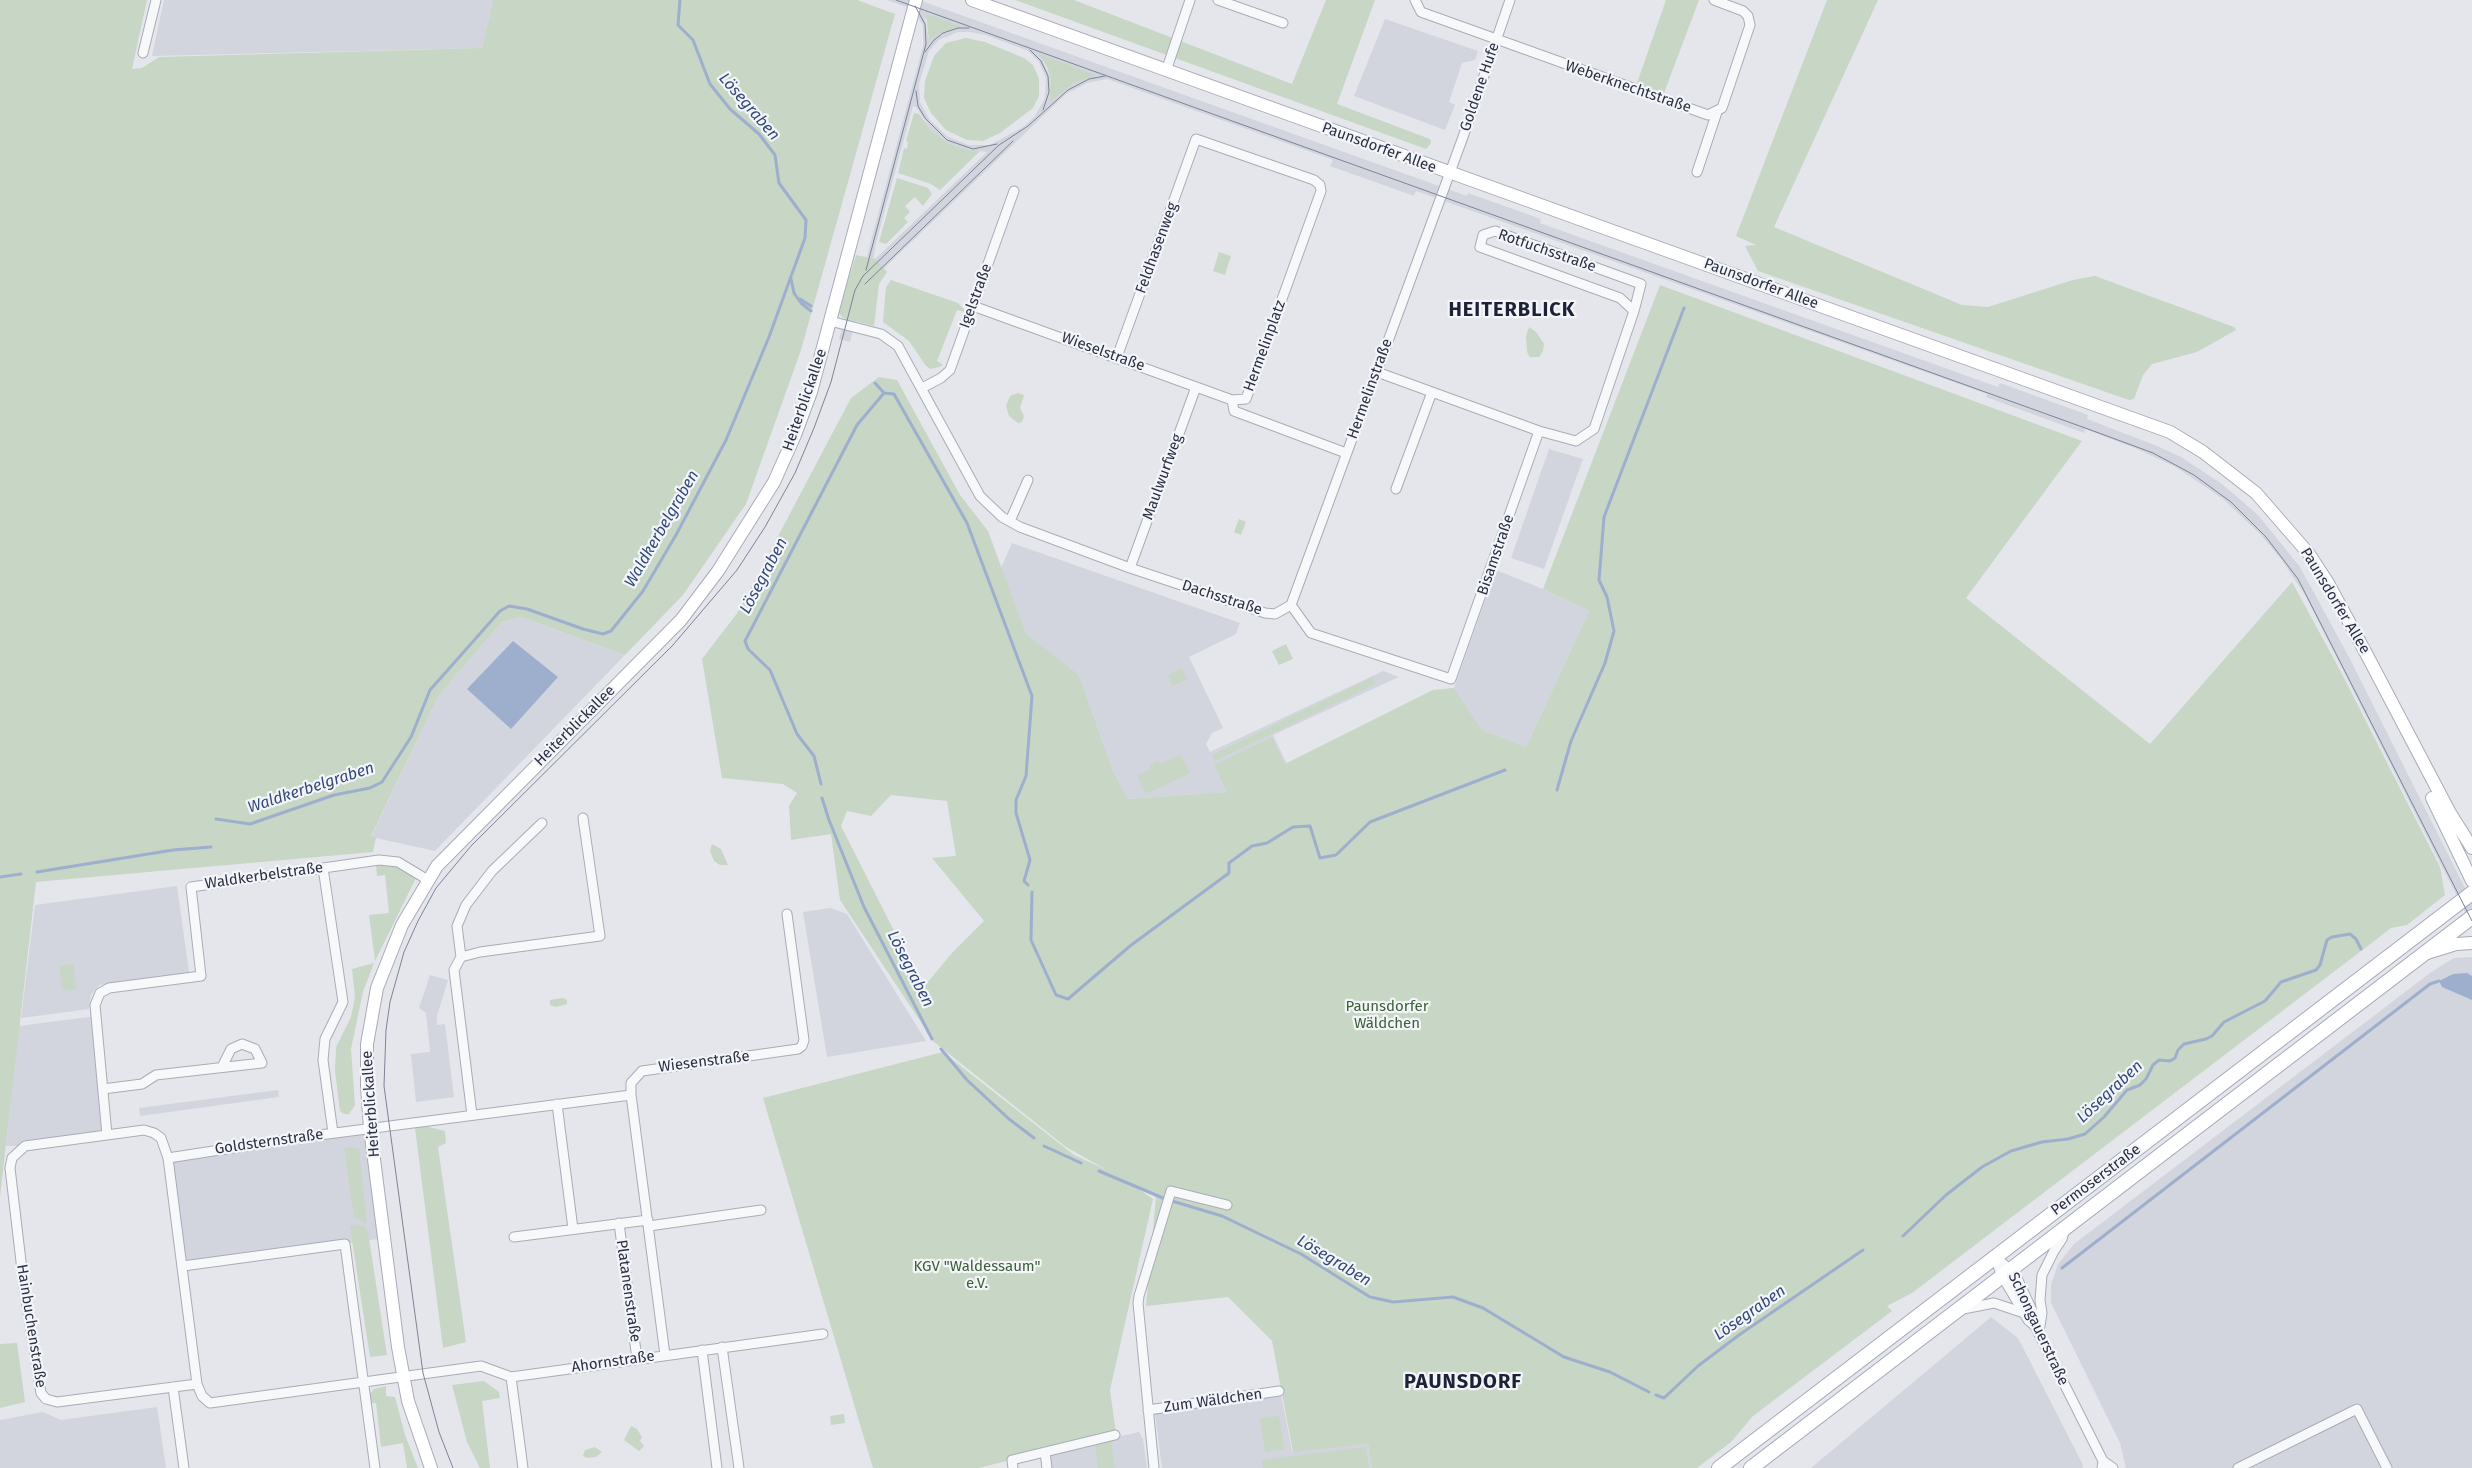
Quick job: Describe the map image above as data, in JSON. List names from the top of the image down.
{
  "streets": {
    "main road": ["Paunsdorfer Allee", "Heiterblickallee", "Permoserstraße"],
    "street": [
      "Goldene Hufe",
      "Weberknechtstraße",
      "Feldhasenweg",
      "Rotfuchsstraße",
      "Igelstraße",
      "Hermelinplatz",
      "Wieselstraße",
      "Hermelinstraße",
      "Maulwurfweg",
      "Bisamstraße",
      "Dachsstraße",
      "Waldkerbelstraße",
      "Wiesenstraße",
      "Goldsternstraße",
      "Platanenstraße",
      "Hainbuchenstraße",
      "Schongauerstraße",
      "Ahornstraße",
      "Zum Wäldchen"
    ]
  },
  "crossings": [
    ["Goldene Hufe", "Weberknechtstraße"],
    ["Goldene Hufe", "Paunsdorfer Allee"],
    ["Goldene Hufe", "Hermelinstraße"],
    ["Paunsdorfer Allee", "Hermelinstraße"],
    ["Feldhasenweg", "Hermelinplatz"],
    ["Feldhasenweg", "Wieselstraße"],
    ["Rotfuchsstraße", "Hermelinstraße"],
    ["Rotfuchsstraße", "Bisamstraße"],
    ["Igelstraße", "Wieselstraße"],
    ["Igelstraße", "Dachsstraße"],
    ["Hermelinplatz", "Wieselstraße"],
    ["Hermelinplatz", "Hermelinstraße"],
    ["Wieselstraße", "Maulwurfweg"],
    ["Hermelinstraße", "Bisamstraße"],
    ["Hermelinstraße", "Dachsstraße"],
    ["Heiterblickallee", "Dachsstraße"],
    ["Heiterblickallee", "Waldkerbelstraße"],
    ["Heiterblickallee", "Goldsternstraße"],
    ["Heiterblickallee", "Ahornstraße"],
    ["Maulwurfweg", "Dachsstraße"],
    ["Bisamstraße", "Dachsstraße"],
    ["Waldkerbelstraße", "Hainbuchenstraße"],
    ["Wiesenstraße", "Platanenstraße"],
    ["Goldsternstraße", "Hainbuchenstraße"],
    ["Permoserstraße", "Schongauerstraße"],
    ["Platanenstraße", "Ahornstraße"]
  ],
  "districts": ["HEITERBLICK", "PAUNSDORF"],
  "water": ["Lösegraben", "Waldkerbelgraben"],
  "parks": ["Paunsdorfer Wäldchen", "KGV \"Waldessaum\" e.V."]
}
